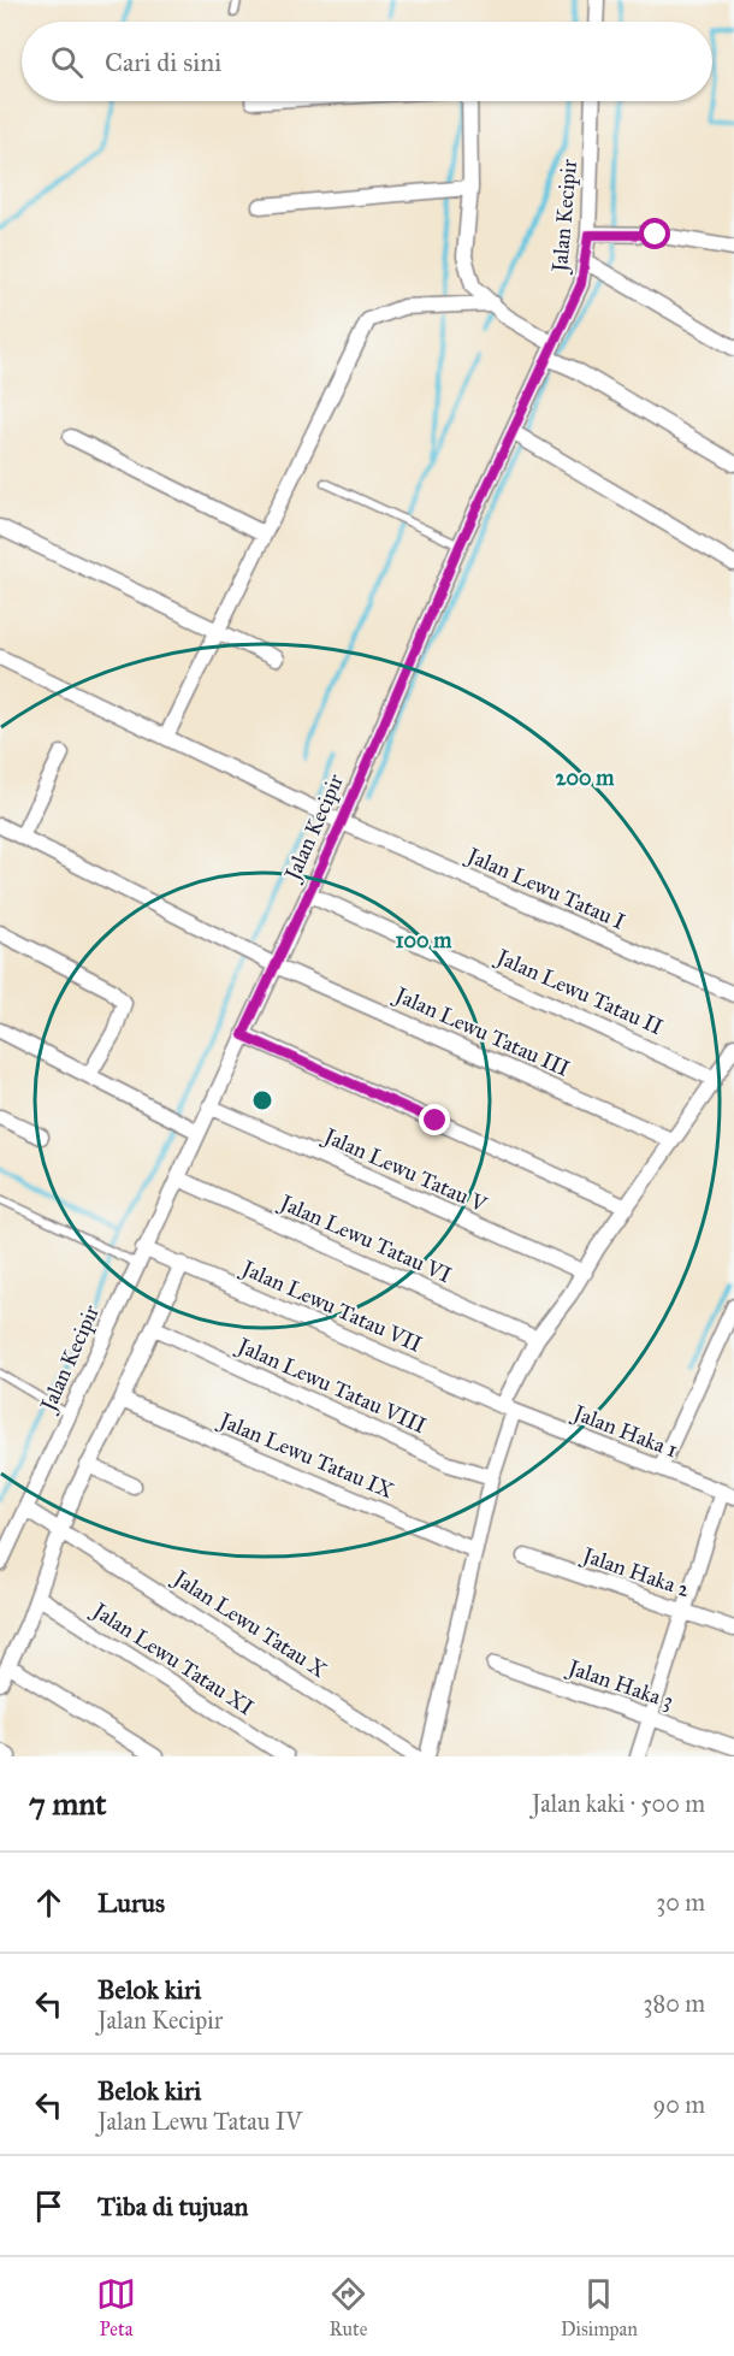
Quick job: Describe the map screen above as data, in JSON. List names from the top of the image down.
{
  "streets": {
    "street": [
      "Jalan Kecipir",
      "Jalan Lewu Tatau I",
      "Jalan Lewu Tatau II",
      "Jalan Lewu Tatau III",
      "Jalan Lewu Tatau V",
      "Jalan Lewu Tatau VI",
      "Jalan Lewu Tatau VII",
      "Jalan Lewu Tatau VIII",
      "Jalan Haka 1",
      "Jalan Lewu Tatau IX",
      "Jalan Haka 2",
      "Jalan Lewu Tatau X",
      "Jalan Lewu Tatau XI",
      "Jalan Haka 3"
    ]
  },
  "crossings": [
    ["Jalan Kecipir", "Jalan Lewu Tatau I"],
    ["Jalan Kecipir", "Jalan Lewu Tatau II"],
    ["Jalan Kecipir", "Jalan Lewu Tatau III"],
    ["Jalan Kecipir", "Jalan Lewu Tatau V"],
    ["Jalan Kecipir", "Jalan Lewu Tatau VI"],
    ["Jalan Kecipir", "Jalan Lewu Tatau VII"],
    ["Jalan Kecipir", "Jalan Lewu Tatau X"],
    ["Jalan Lewu Tatau VII", "Jalan Haka 1"]
  ],
  "page": {
    "search": "Cari di sini",
    "heading": ["7 mnt", "Jalan kaki · 500 m"],
    "list": [
      ["Lurus", "30 m"],
      ["Belok kiri", "Jalan Kecipir", "380 m"],
      ["Belok kiri", "Jalan Lewu Tatau IV", "90 m"],
      "Tiba di tujuan"
    ],
    "nav": ["Peta", "Rute", "Disimpan"]
  },
  "rings": ["200 m", "100 m"]
}
